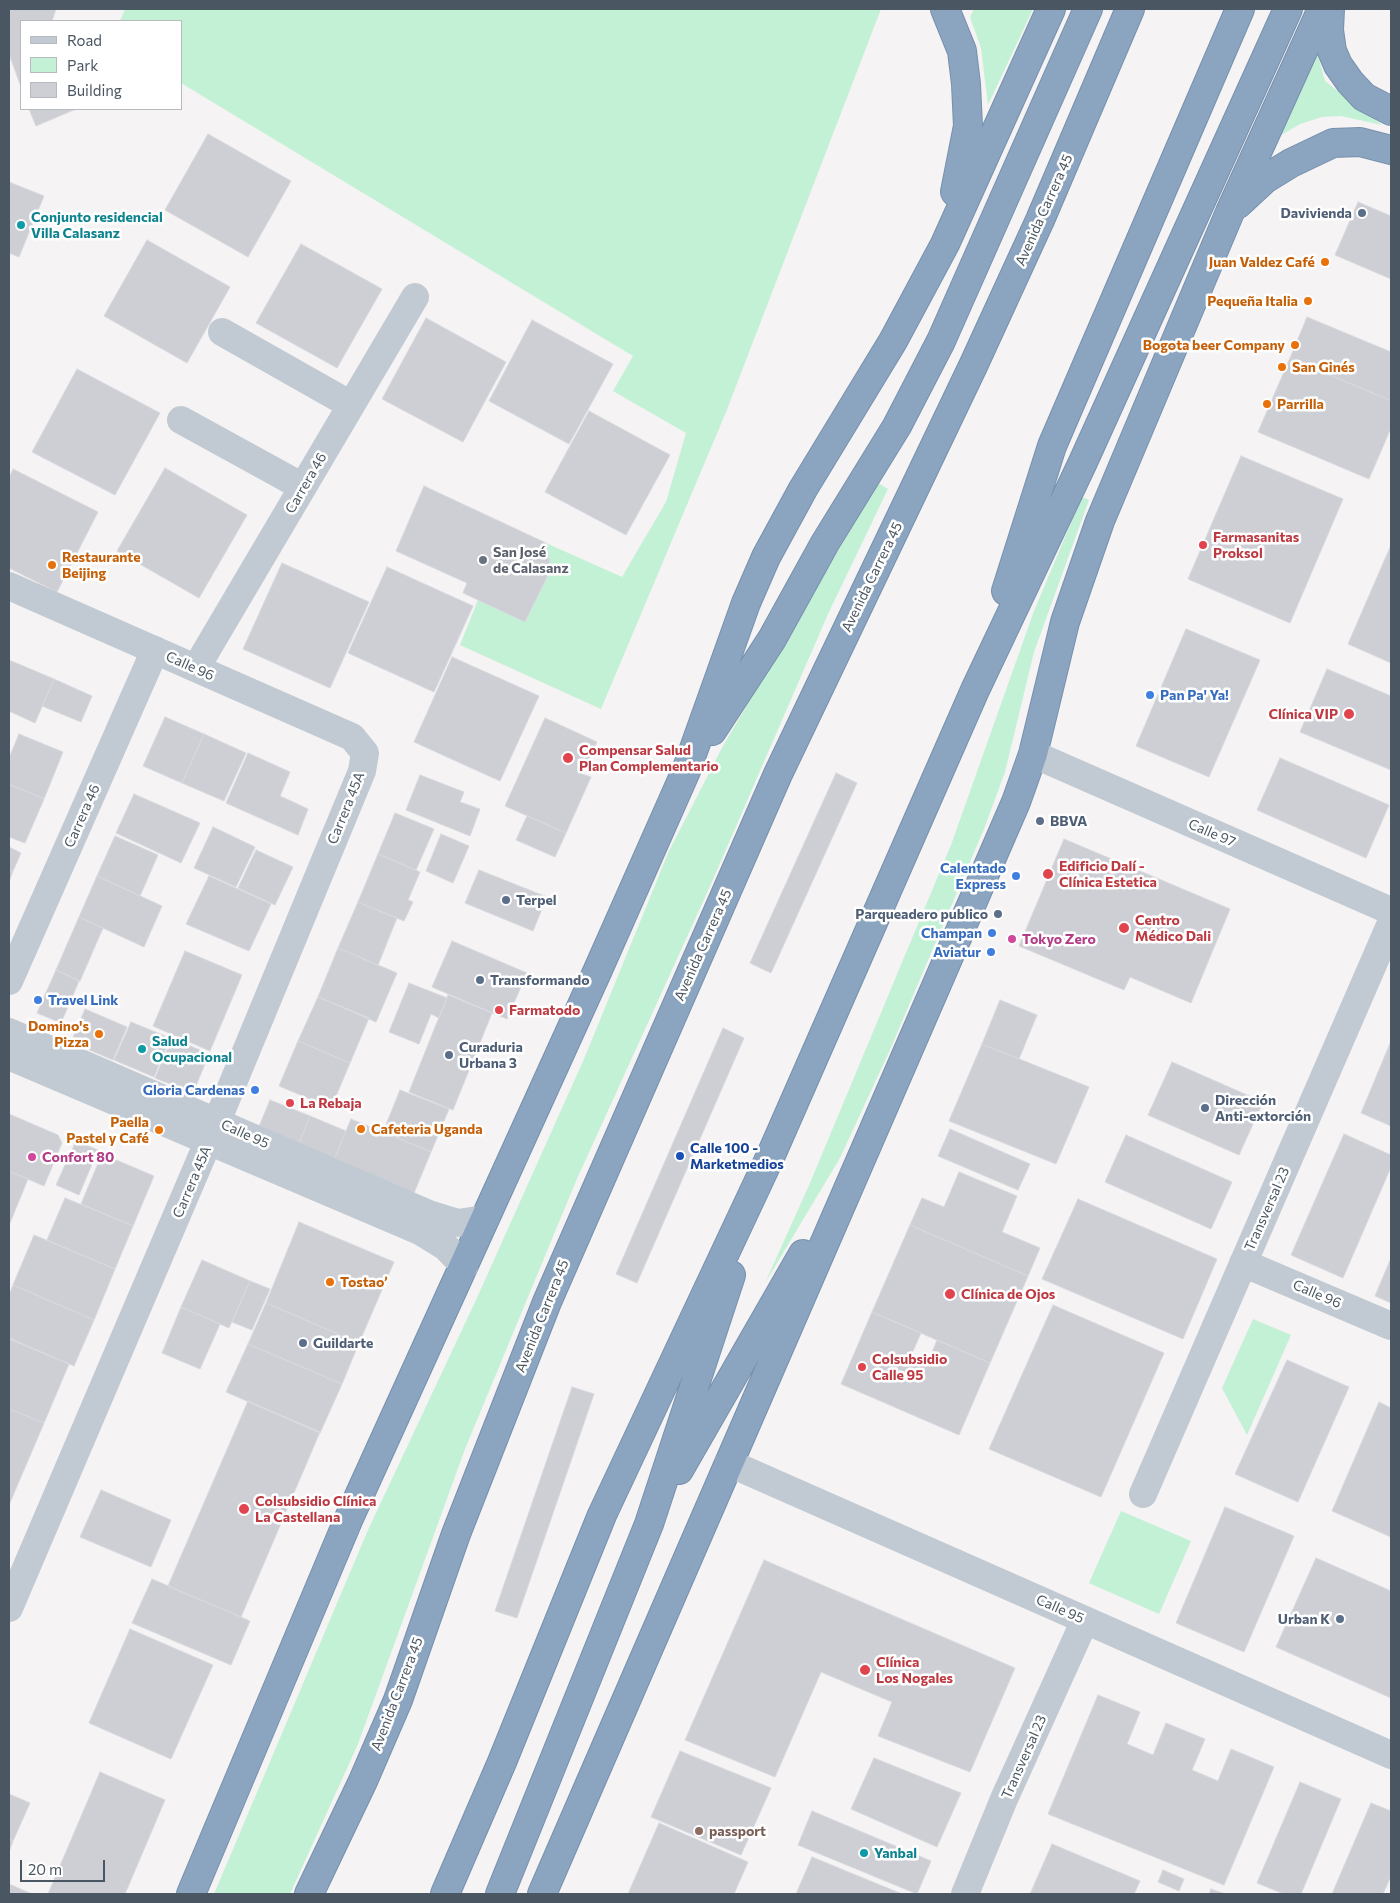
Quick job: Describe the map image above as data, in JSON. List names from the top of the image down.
{
  "streets": {
    "highway": ["Avenida Carrera 45"],
    "street": [
      "Carrera 46",
      "Calle 96",
      "Carrera 45A",
      "Calle 97",
      "Calle 95",
      "Transversal 23"
    ]
  },
  "crossings": [
    ["Carrera 46", "Calle 96"],
    ["Calle 96", "Carrera 45A"],
    ["Calle 96", "Transversal 23"],
    ["Carrera 45A", "Calle 95"],
    ["Calle 95", "Transversal 23"]
  ],
  "places": [
    "Davivienda",
    "Conjunto residencial Villa Calasanz",
    "Juan Valdez Café",
    "Pequeña Italia",
    "Bogota beer Company",
    "San Ginés",
    "Parrilla",
    "Farmasanitas Proksol",
    "San José de Calasanz",
    "Restaurante Beijing",
    "Pan Pa' Ya!",
    "Clínica VIP",
    "Compensar Salud Plan Complementario",
    "BBVA",
    "Edificio Dalí - Clínica Estetica",
    "Calentado Express",
    "Terpel",
    "Parqueadero publico",
    "Centro Médico Dali",
    "Champan",
    "Tokyo Zero",
    "Aviatur",
    "Transformando",
    "Travel Link",
    "Farmatodo",
    "Domino's Pizza",
    "Salud Ocupacional",
    "Curaduria Urbana 3",
    "Gloria Cardenas",
    "La Rebaja",
    "Dirección Anti-extorción",
    "Cafeteria Uganda",
    "Paella Pastel y Café",
    "Calle 100 - Marketmedios",
    "Confort 80",
    "Tostao’",
    "Clínica de Ojos",
    "Guildarte",
    "Colsubsidio Calle 95",
    "Colsubsidio Clínica La Castellana",
    "Urban K",
    "Clínica Los Nogales",
    "passport",
    "Yanbal"
  ],
  "legend": ["Road", "Park", "Building"],
  "scale_bar": "20 m"
}
